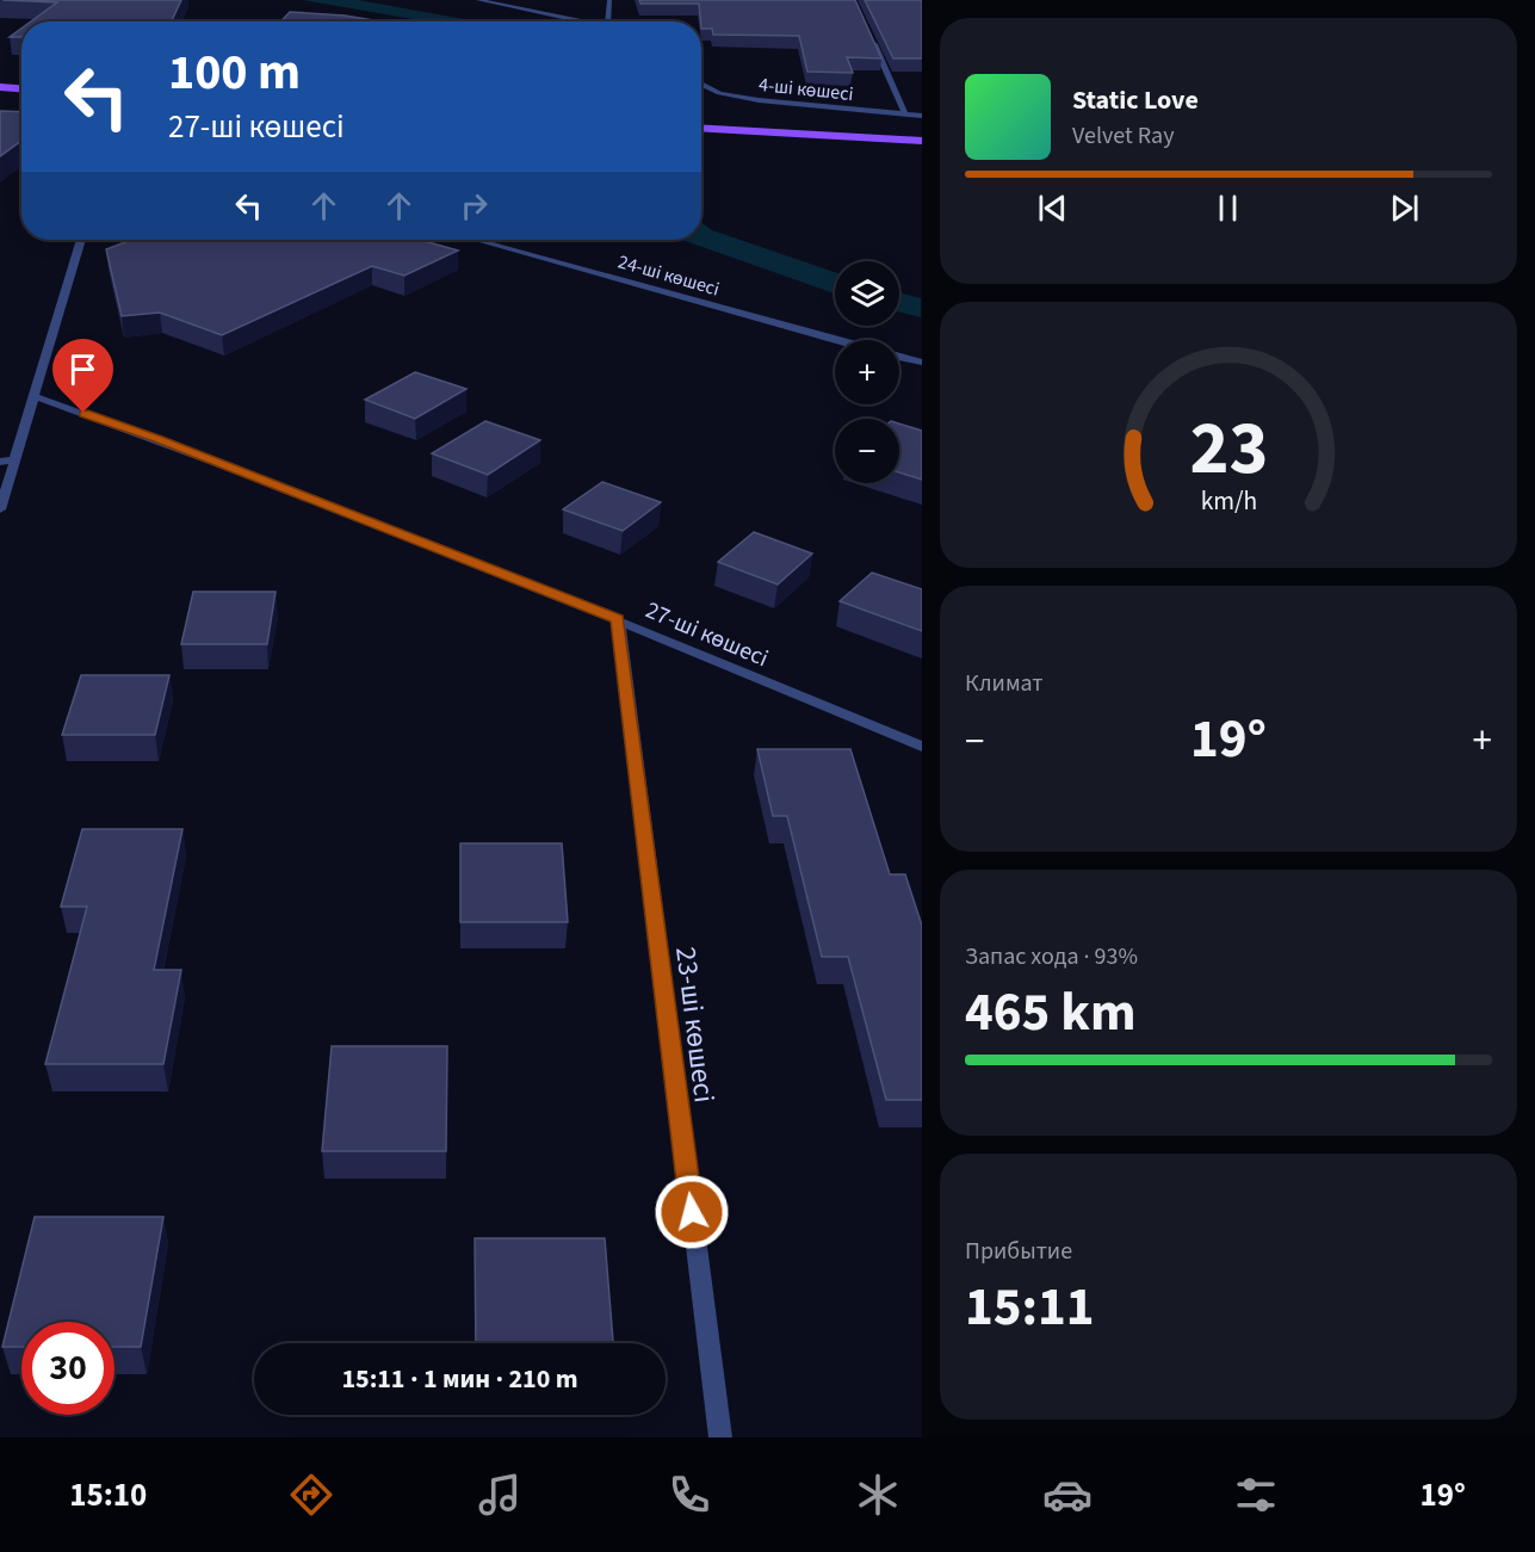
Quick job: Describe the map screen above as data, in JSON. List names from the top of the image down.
{
  "streets": {
    "street": [
      "4-ші көшесі",
      "24-ші көшесі",
      "27-ші көшесі",
      "23-ші көшесі"
    ]
  },
  "crossings": [
    ["27-ші көшесі", "23-ші көшесі"]
  ],
  "page": {
    "turn": ["100 m", "27-ші көшесі"],
    "song": ["Static Love", "Velvet Ray"],
    "map_buttons": ["+", "−"],
    "tile": [
      "Климат",
      ["Запас хода · 93%", "465 km"],
      ["Прибытие", "15:11"]
    ],
    "heat": ["−", "19°", "+"],
    "limit": "30",
    "trip": "15:11 · 1 мин · 210 m",
    "tabs": ["15:10", "19°"],
    "gauge": ["23", "km/h"]
  }
}
